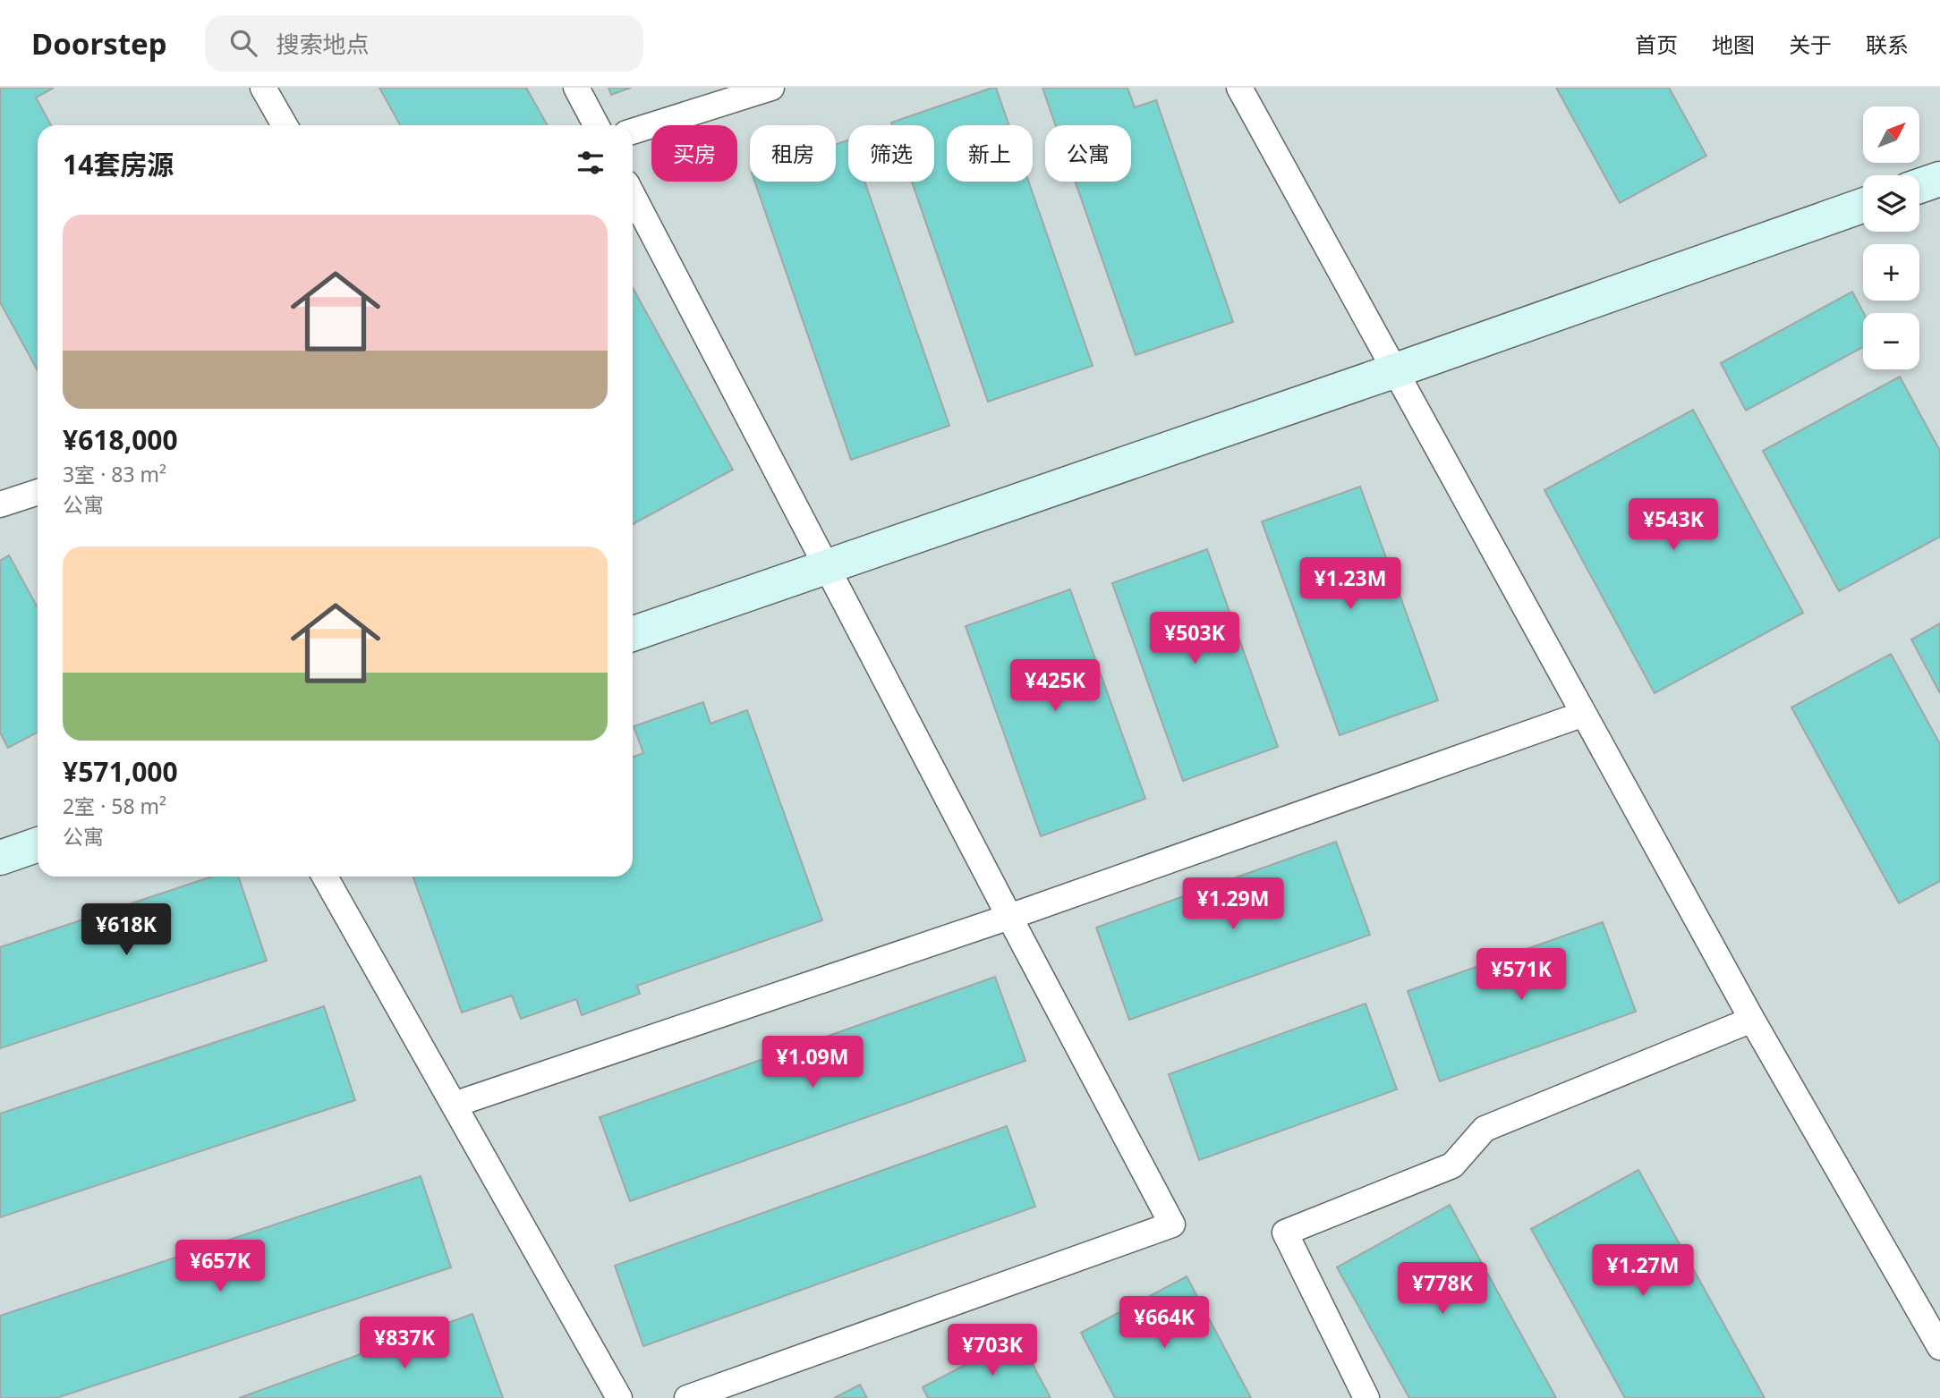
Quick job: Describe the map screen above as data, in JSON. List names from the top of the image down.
{
  "north": "top right",
  "page": {
    "header": "Doorstep",
    "search": "搜索地点",
    "nav": [
      "首页",
      "地图",
      "关于",
      "联系"
    ],
    "map_buttons": ["+", "−"],
    "chip": [
      "买房",
      "租房",
      "筛选",
      "新上",
      "公寓"
    ],
    "heading": "14套房源",
    "list": [
      {
        "name": "¥618,000",
        "note": "3室 · 83 m² · 公寓"
      },
      {
        "name": "¥571,000",
        "note": "2室 · 58 m² · 公寓"
      }
    ],
    "price": [
      "¥543K",
      "¥1.23M",
      "¥503K",
      "¥425K",
      "¥1.29M",
      "¥618K",
      "¥571K",
      "¥1.09M",
      "¥657K",
      "¥1.27M",
      "¥778K",
      "¥664K",
      "¥837K",
      "¥703K"
    ]
  }
}
